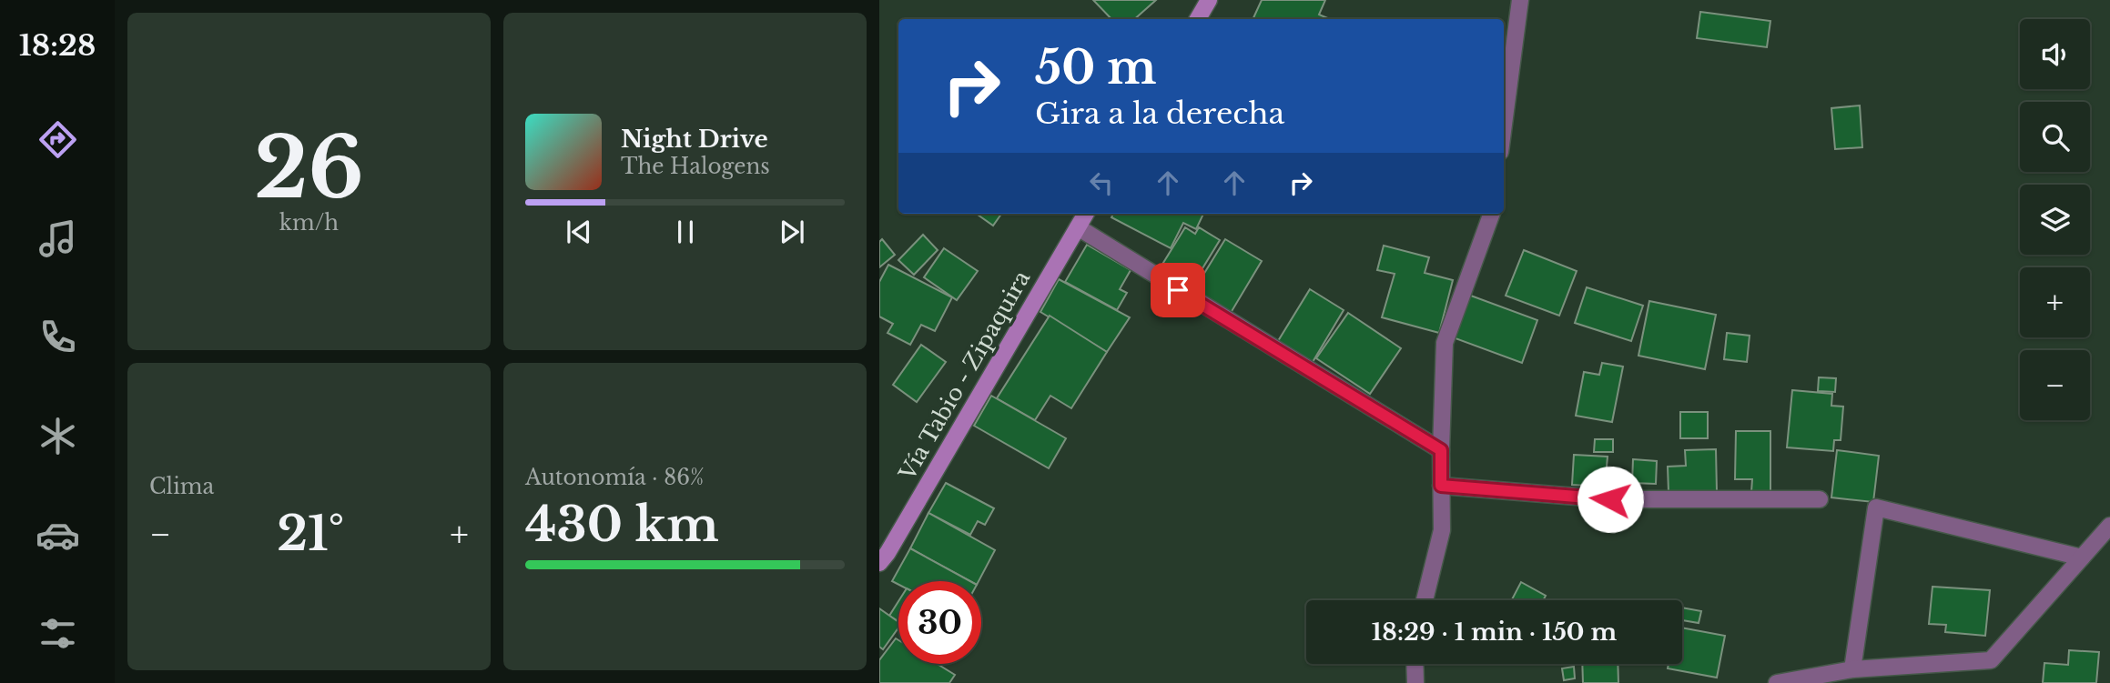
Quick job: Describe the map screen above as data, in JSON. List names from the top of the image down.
{
  "streets": {
    "street": ["Vía Tabio - Zipaquira"]
  },
  "page": {
    "tabs": "18:28",
    "tile": [
      ["26", "km/h"],
      "Clima",
      ["Autonomía · 86%", "430 km"]
    ],
    "map_buttons": ["+", "−"],
    "turn": ["50 m", "Gira a la derecha"],
    "song": ["Night Drive", "The Halogens"],
    "heat": ["−", "21°", "+"],
    "limit": "30",
    "trip": "18:29 · 1 min · 150 m"
  }
}
